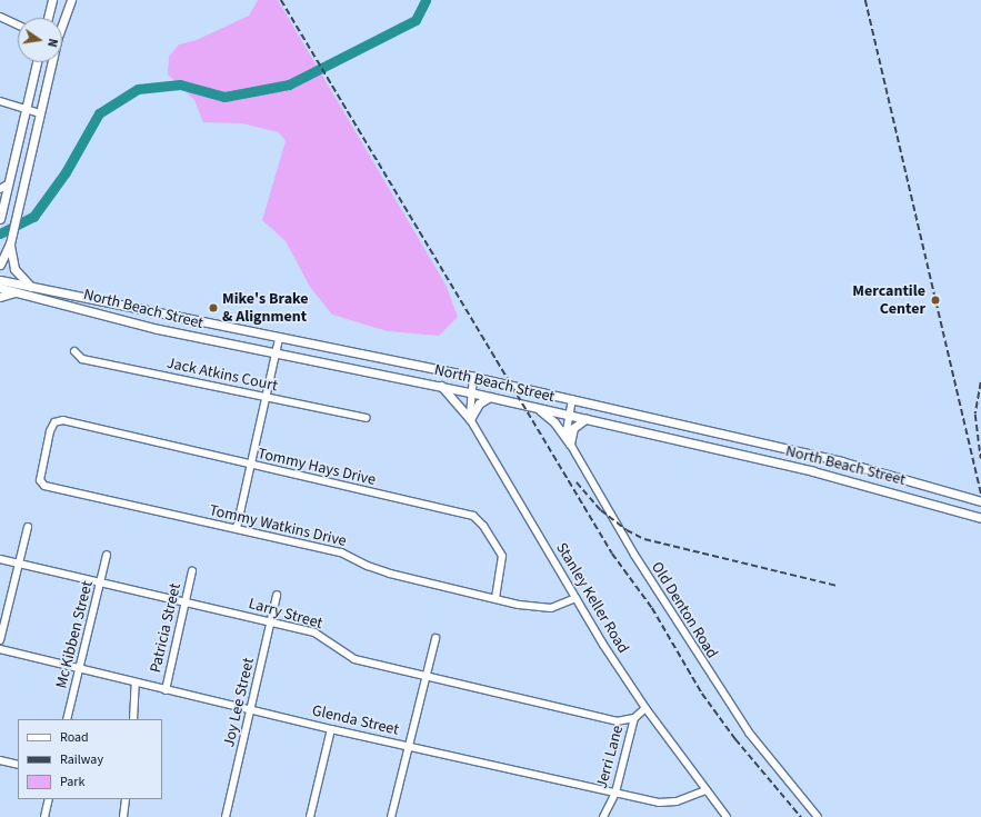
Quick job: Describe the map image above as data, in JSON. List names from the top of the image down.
{
  "streets": {
    "main road": ["North Beach Street"],
    "street": [
      "Jack Atkins Court",
      "Tommy Hays Drive",
      "Tommy Watkins Drive",
      "Stanley Keller Road",
      "Old Denton Road",
      "Larry Street",
      "Patricia Street",
      "Mc Kibben Street",
      "Joy Lee Street",
      "Glenda Street",
      "Jerri Lane"
    ]
  },
  "crossings": [
    ["North Beach Street", "Old Denton Road"],
    ["Tommy Hays Drive", "Tommy Watkins Drive"],
    ["Tommy Watkins Drive", "Stanley Keller Road"],
    ["Stanley Keller Road", "Glenda Street"],
    ["Stanley Keller Road", "Jerri Lane"],
    ["Larry Street", "Patricia Street"],
    ["Larry Street", "Mc Kibben Street"],
    ["Larry Street", "Joy Lee Street"],
    ["Larry Street", "Jerri Lane"],
    ["Patricia Street", "Glenda Street"],
    ["Mc Kibben Street", "Glenda Street"],
    ["Joy Lee Street", "Glenda Street"],
    ["Glenda Street", "Jerri Lane"]
  ],
  "places": ["Mercantile Center", "Mike's Brake & Alignment"],
  "legend": ["Road", "Railway", "Park"],
  "north": "right"
}
